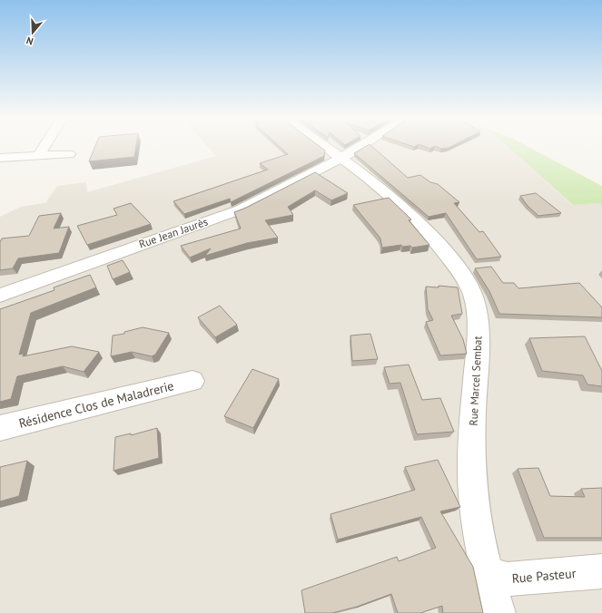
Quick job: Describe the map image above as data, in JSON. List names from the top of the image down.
{
  "streets": {
    "street": [
      "Rue Jean Jaurès",
      "Rue Marcel Sembat",
      "Résidence Clos de Maladrerie",
      "Rue Pasteur"
    ]
  },
  "crossings": [
    ["Rue Jean Jaurès", "Rue Marcel Sembat"],
    ["Rue Marcel Sembat", "Rue Pasteur"]
  ],
  "north": "bottom"
}
